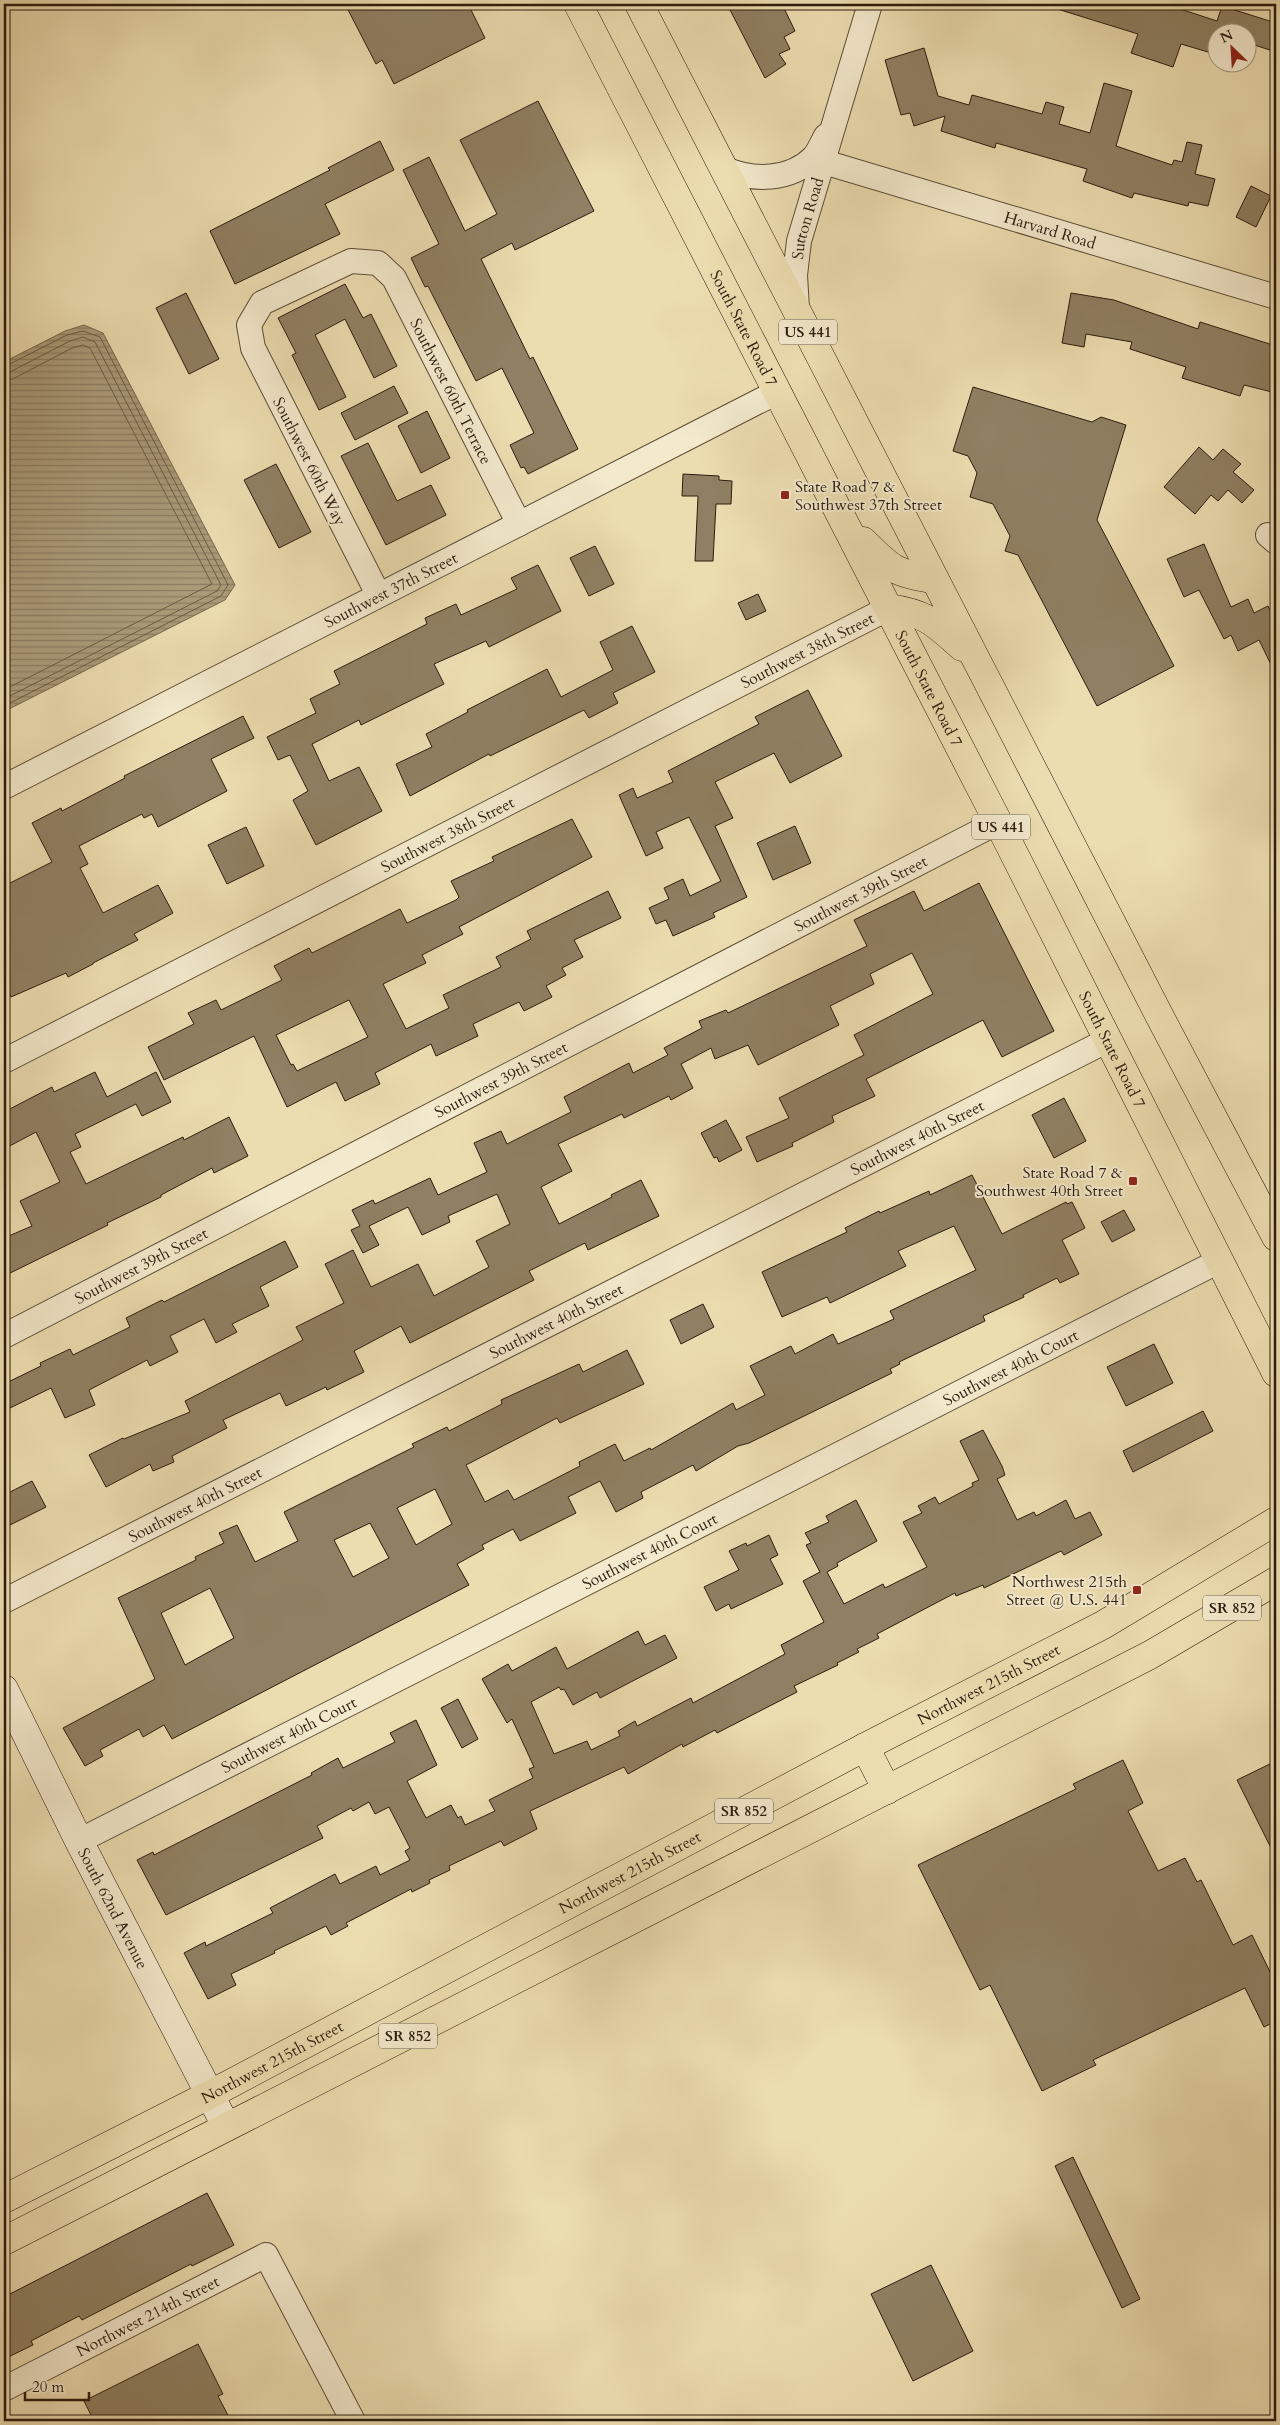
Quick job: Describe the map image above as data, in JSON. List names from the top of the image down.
{
  "streets": {
    "main road": [
      "South State Road 7",
      "US 441",
      "SR 852",
      "Northwest 215th Street"
    ],
    "street": [
      "Sutton Road",
      "Harvard Road",
      "Southwest 60th Terrace",
      "Southwest 60th Way",
      "Southwest 37th Street",
      "Southwest 38th Street",
      "Southwest 39th Street",
      "Southwest 40th Street",
      "Southwest 40th Court",
      "South 62nd Avenue",
      "Northwest 214th Street"
    ]
  },
  "crossings": [
    ["Sutton Road", "Harvard Road"],
    ["Sutton Road", "US 441"],
    ["South State Road 7", "Southwest 37th Street"],
    ["South State Road 7", "Southwest 38th Street"],
    ["South State Road 7", "Southwest 39th Street"],
    ["South State Road 7", "Southwest 40th Street"],
    ["South State Road 7", "Southwest 40th Court"],
    ["Southwest 60th Terrace", "Southwest 60th Way"],
    ["Southwest 60th Terrace", "Southwest 37th Street"],
    ["Southwest 60th Way", "Southwest 37th Street"],
    ["Southwest 40th Court", "South 62nd Avenue"],
    ["SR 852", "South 62nd Avenue"],
    ["Northwest 215th Street", "South 62nd Avenue"]
  ],
  "places": {
    "transit": ["State Road 7 & Southwest 37th Street", "State Road 7 & Southwest 40th Street", "Northwest 215th Street @ U.S. 441"]
  },
  "scale_bar": "20 m",
  "north": "top left"
}
